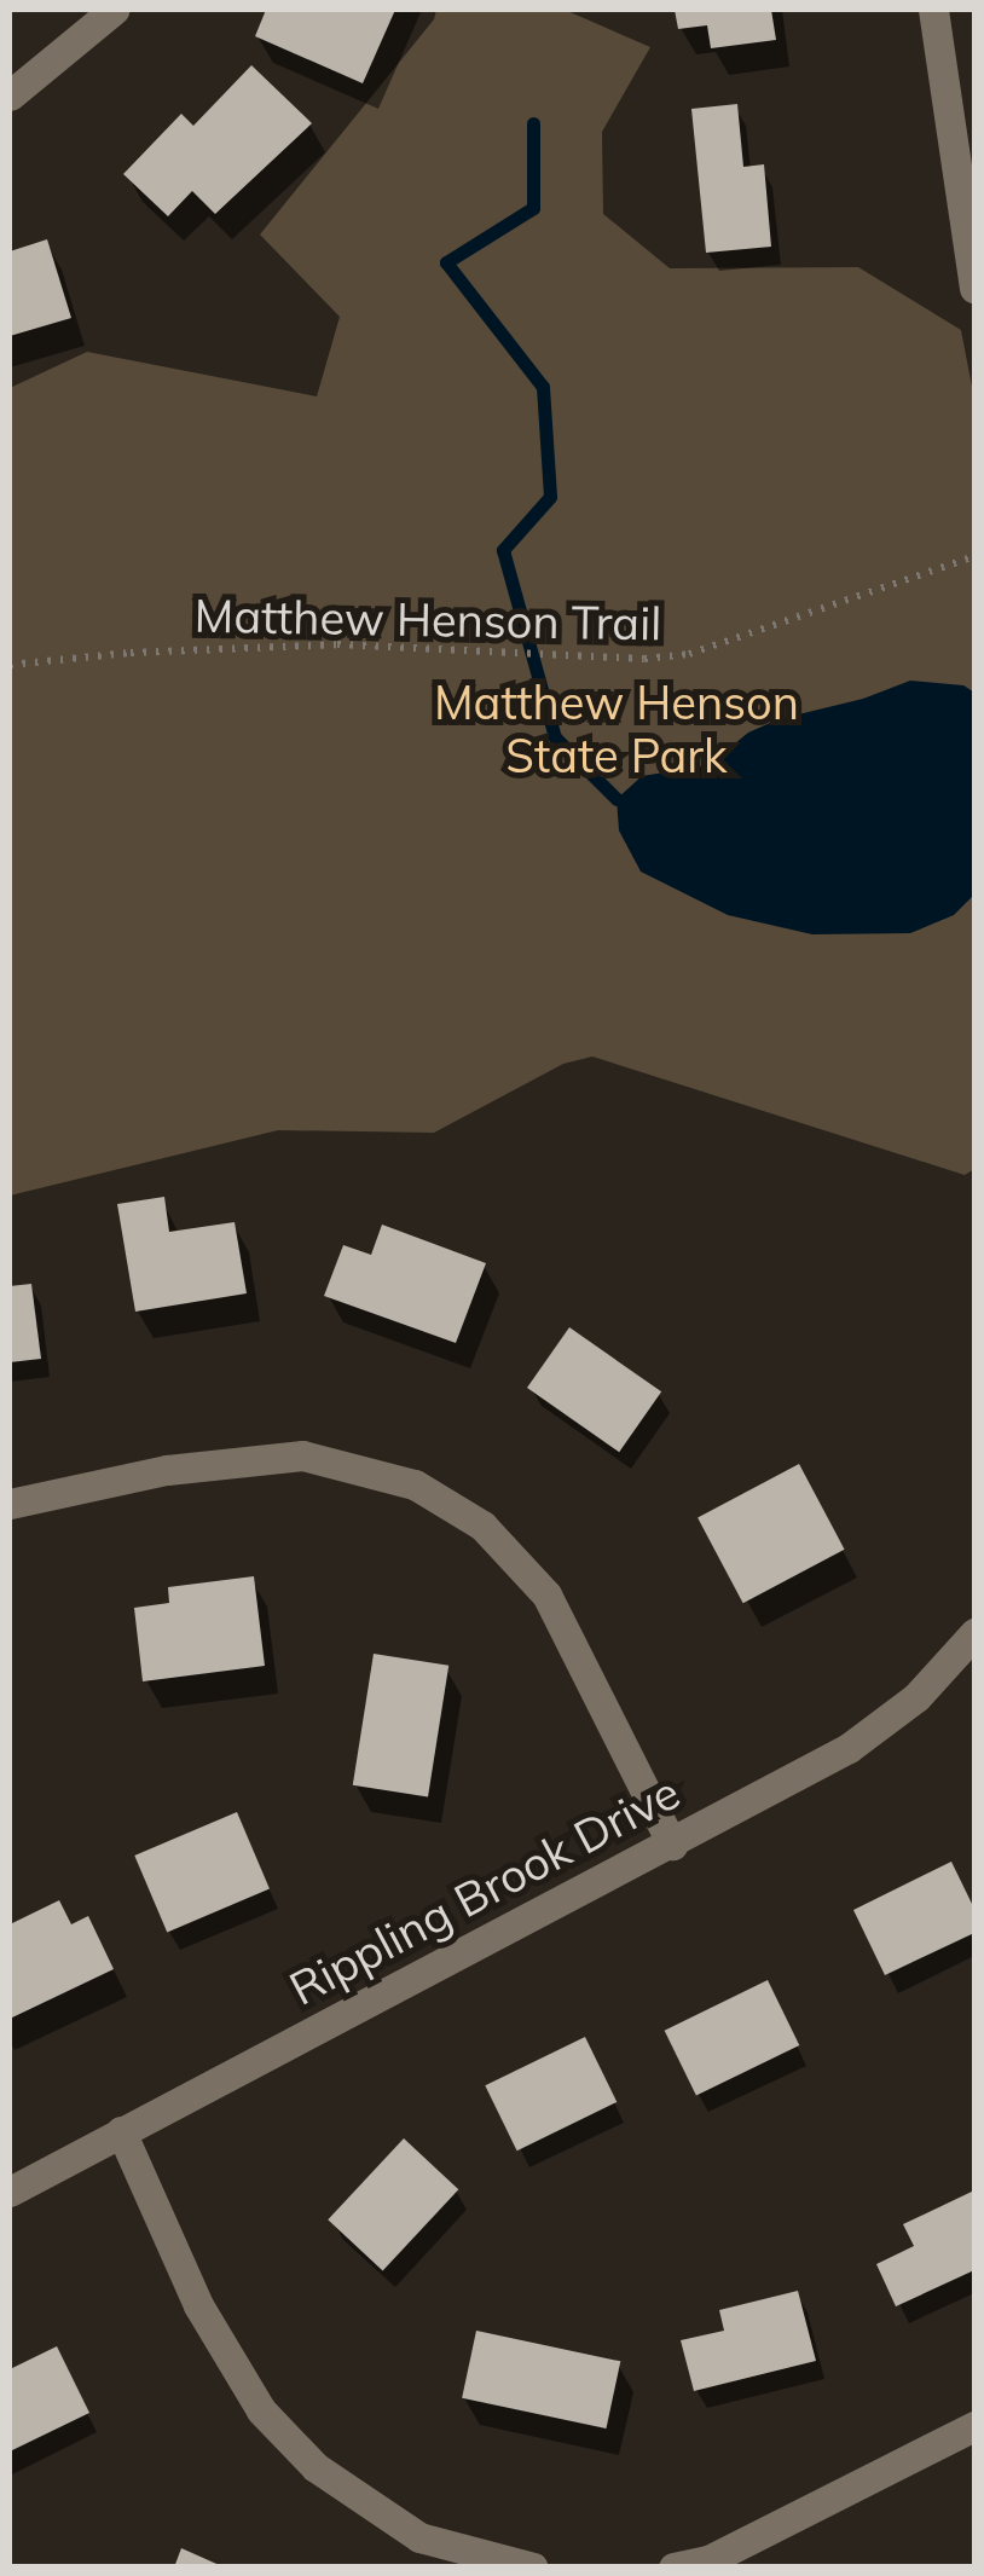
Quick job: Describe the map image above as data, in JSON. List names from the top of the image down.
{
  "streets": {
    "street": ["Rippling Brook Drive"],
    "path": ["Matthew Henson Trail"]
  },
  "parks": ["Matthew Henson State Park"]
}
